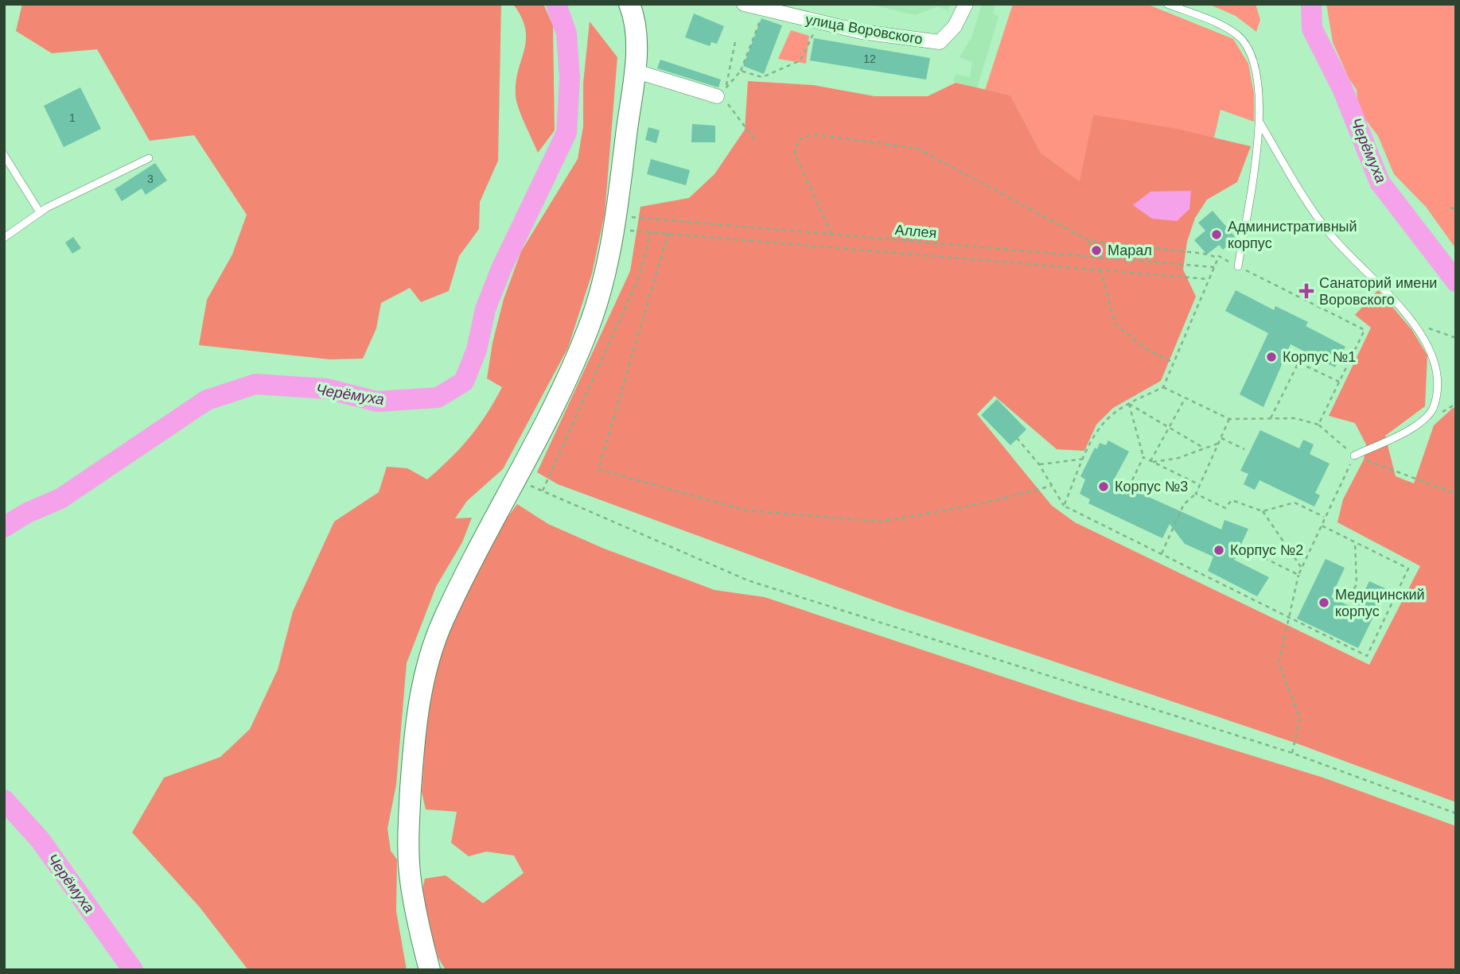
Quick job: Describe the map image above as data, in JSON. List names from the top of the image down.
{
  "streets": {
    "street": ["улица Воровского"],
    "path": ["Аллея"]
  },
  "water": ["Черёмуха"],
  "places": {
    "other": [
      "Административный корпус",
      "Марал",
      "Корпус №1",
      "Корпус №3",
      "Корпус №2",
      "Медицинский корпус"
    ],
    "health": ["Санаторий имени Воровского"]
  },
  "house_numbers": ["12", "1", "3"]
}
